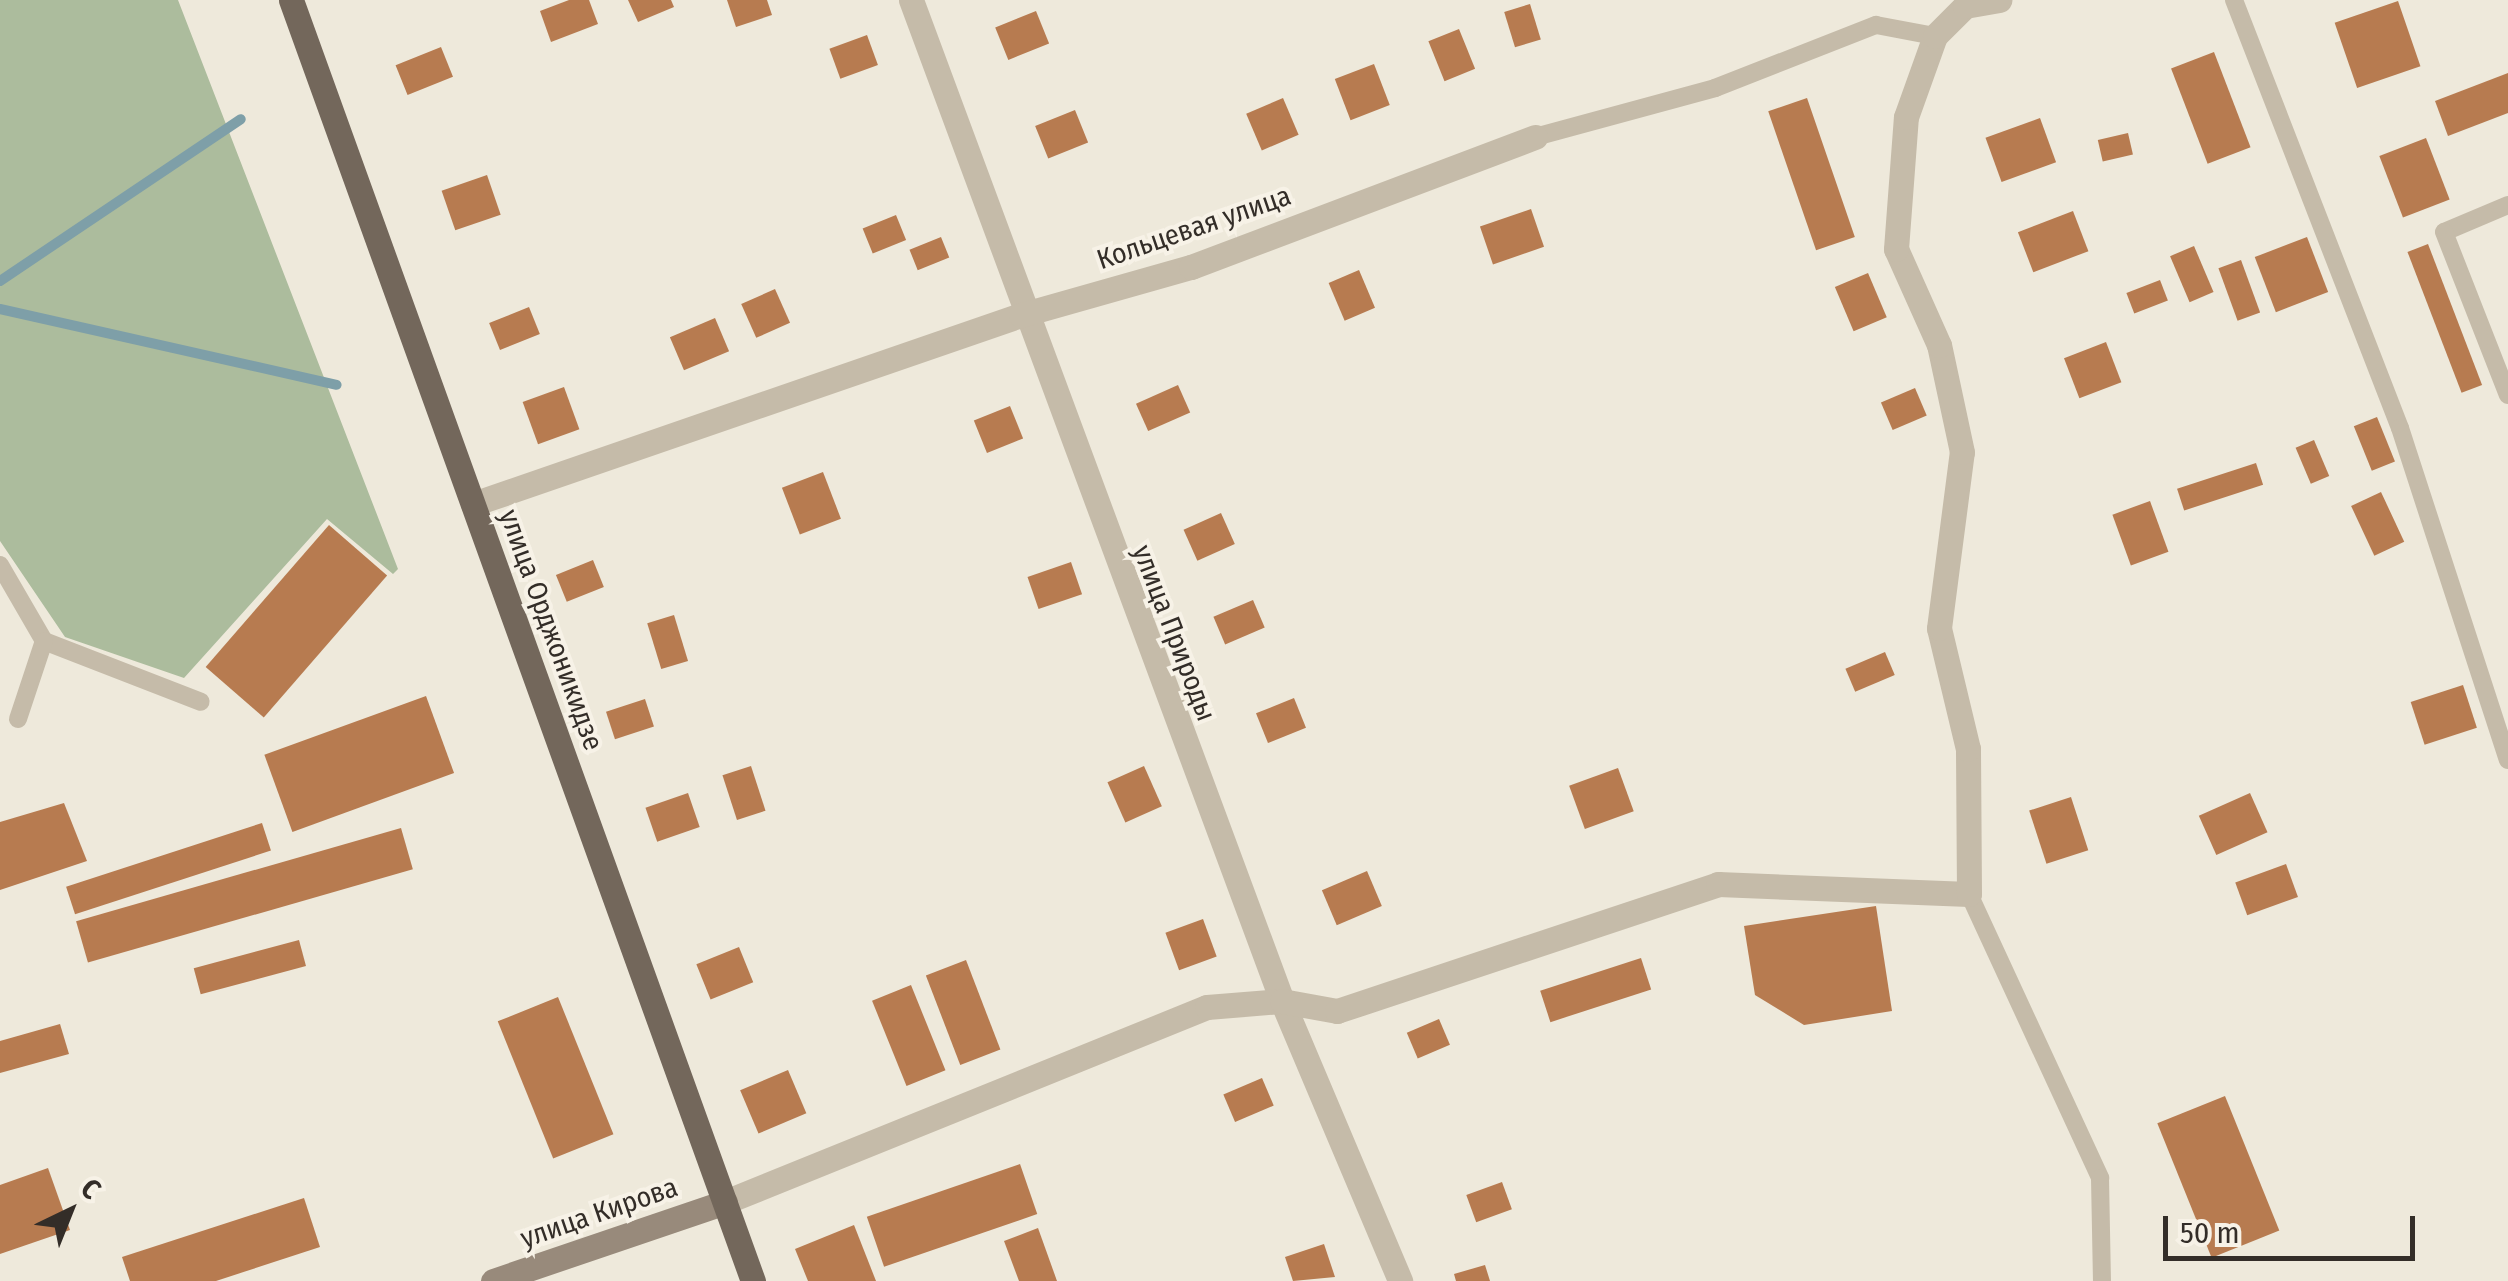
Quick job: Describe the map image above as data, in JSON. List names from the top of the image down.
{
  "streets": {
    "main road": ["улица Орджоникидзе", "улица Кирова"],
    "street": ["Кольцевая улица", "улица Природы"]
  },
  "crossings": [
    ["Кольцевая улица", "улица Орджоникидзе"],
    ["Кольцевая улица", "улица Природы"],
    ["улица Орджоникидзе", "улица Кирова"]
  ],
  "scale_bar": "50 m",
  "north": "top right"
}
